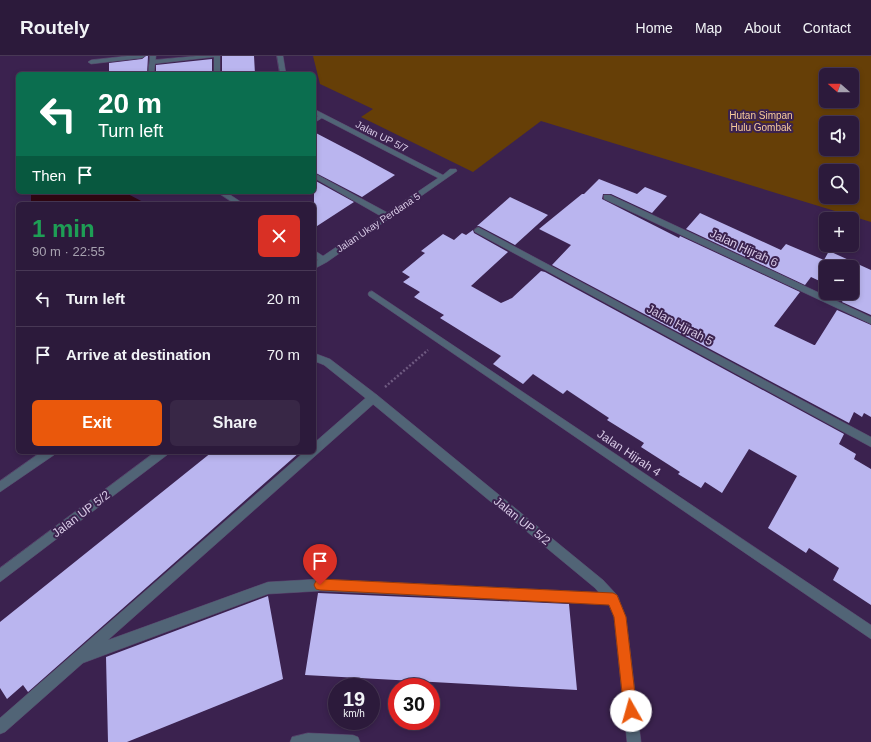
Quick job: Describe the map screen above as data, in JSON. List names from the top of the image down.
{
  "streets": {
    "street": [
      "Jalan UP 5/7",
      "Jalan Ukay Perdana 5",
      "Jalan Hijrah 6",
      "Jalan Hijrah 5",
      "Jalan Hijrah 4",
      "Jalan UP 5/2"
    ]
  },
  "crossings": [
    ["Jalan UP 5/7", "Jalan Ukay Perdana 5"]
  ],
  "parks": ["Hutan Simpan Hulu Gombak"],
  "north": "left",
  "page": {
    "header": "Routely",
    "nav": [
      "Home",
      "Map",
      "About",
      "Contact"
    ],
    "map_buttons": ["+", "−"],
    "turn": ["20 m", "Turn left"],
    "then": "Then",
    "heading": ["1 min", "90 m · 22:55"],
    "list": [
      {
        "name": "Turn left",
        "value": "20 m"
      },
      {
        "name": "Arrive at destination",
        "value": "70 m"
      }
    ],
    "buttons": ["Exit", "Share"],
    "speed": "19 km/h",
    "limit": "30"
  }
}
